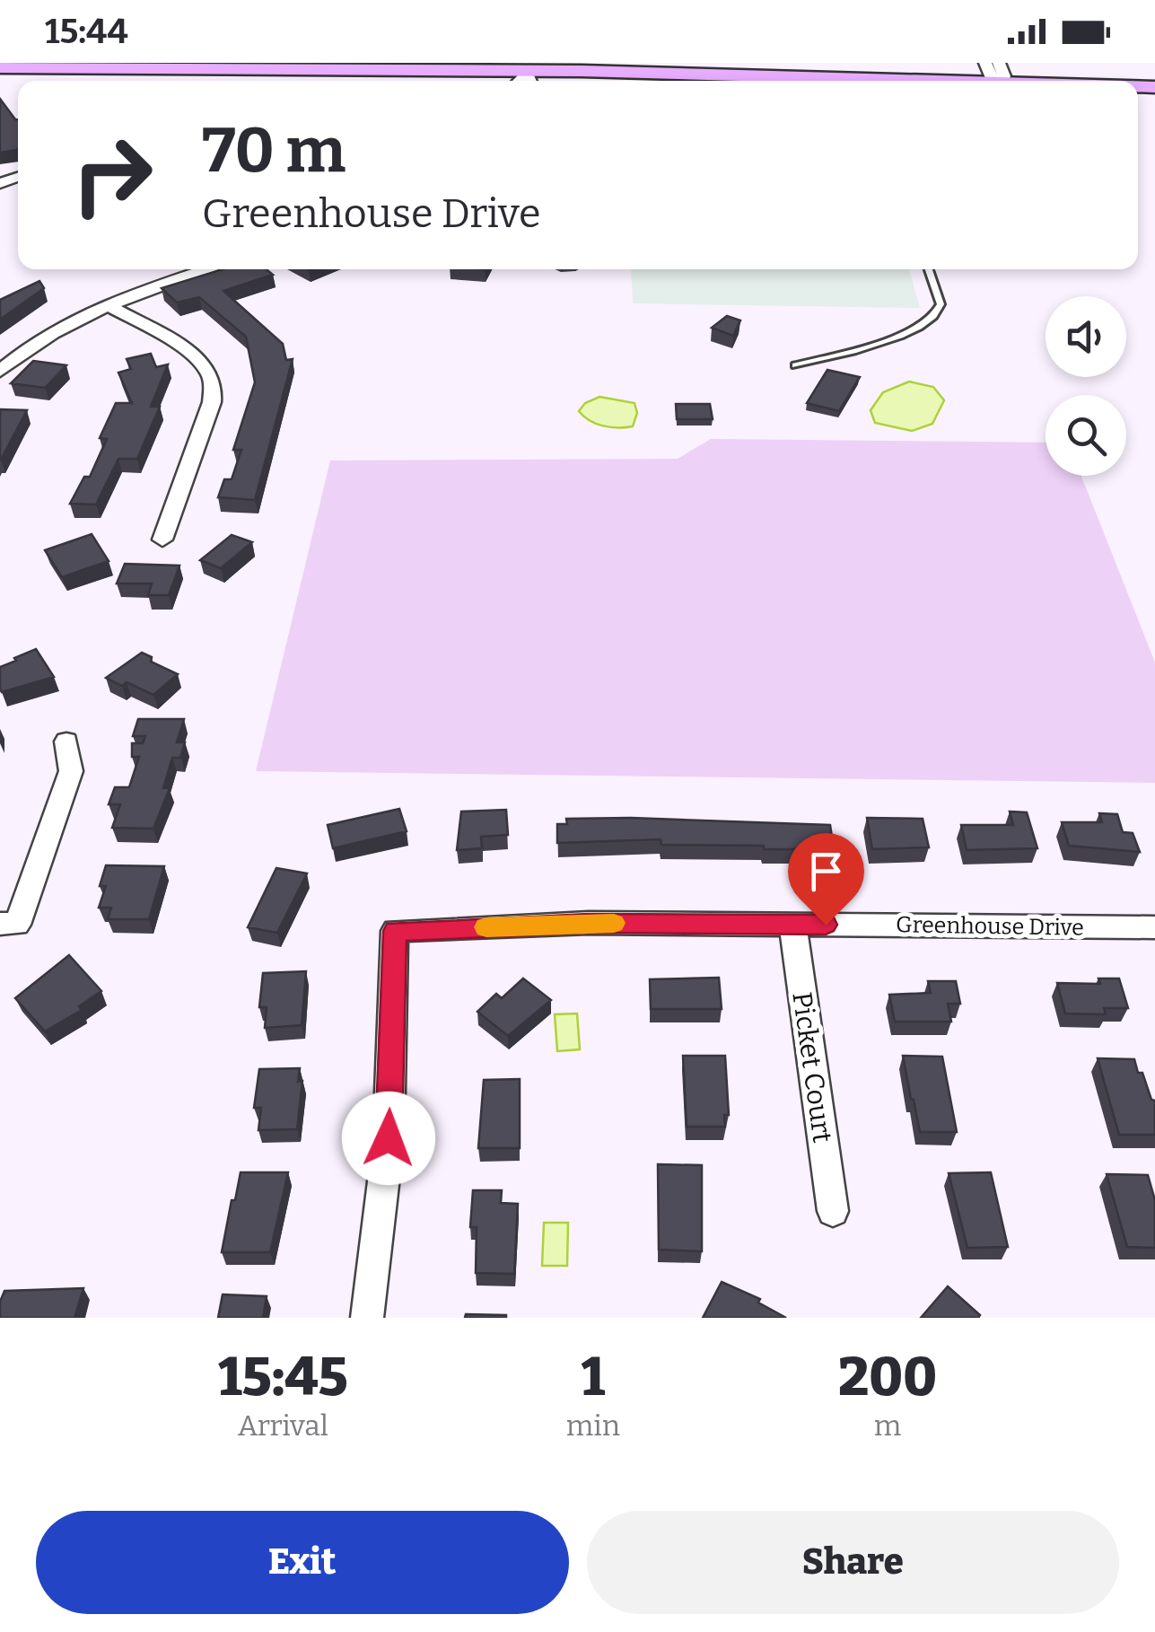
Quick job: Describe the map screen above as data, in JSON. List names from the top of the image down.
{
  "streets": {
    "street": ["Greenhouse Drive", "Picket Court"]
  },
  "crossings": [
    ["Greenhouse Drive", "Picket Court"]
  ],
  "page": {
    "status": "15:44",
    "turn": ["70 m", "Greenhouse Drive"],
    "eta": [
      "15:45",
      "Arrival",
      "1",
      "min",
      "200",
      "m"
    ],
    "buttons": ["Exit", "Share"]
  }
}
